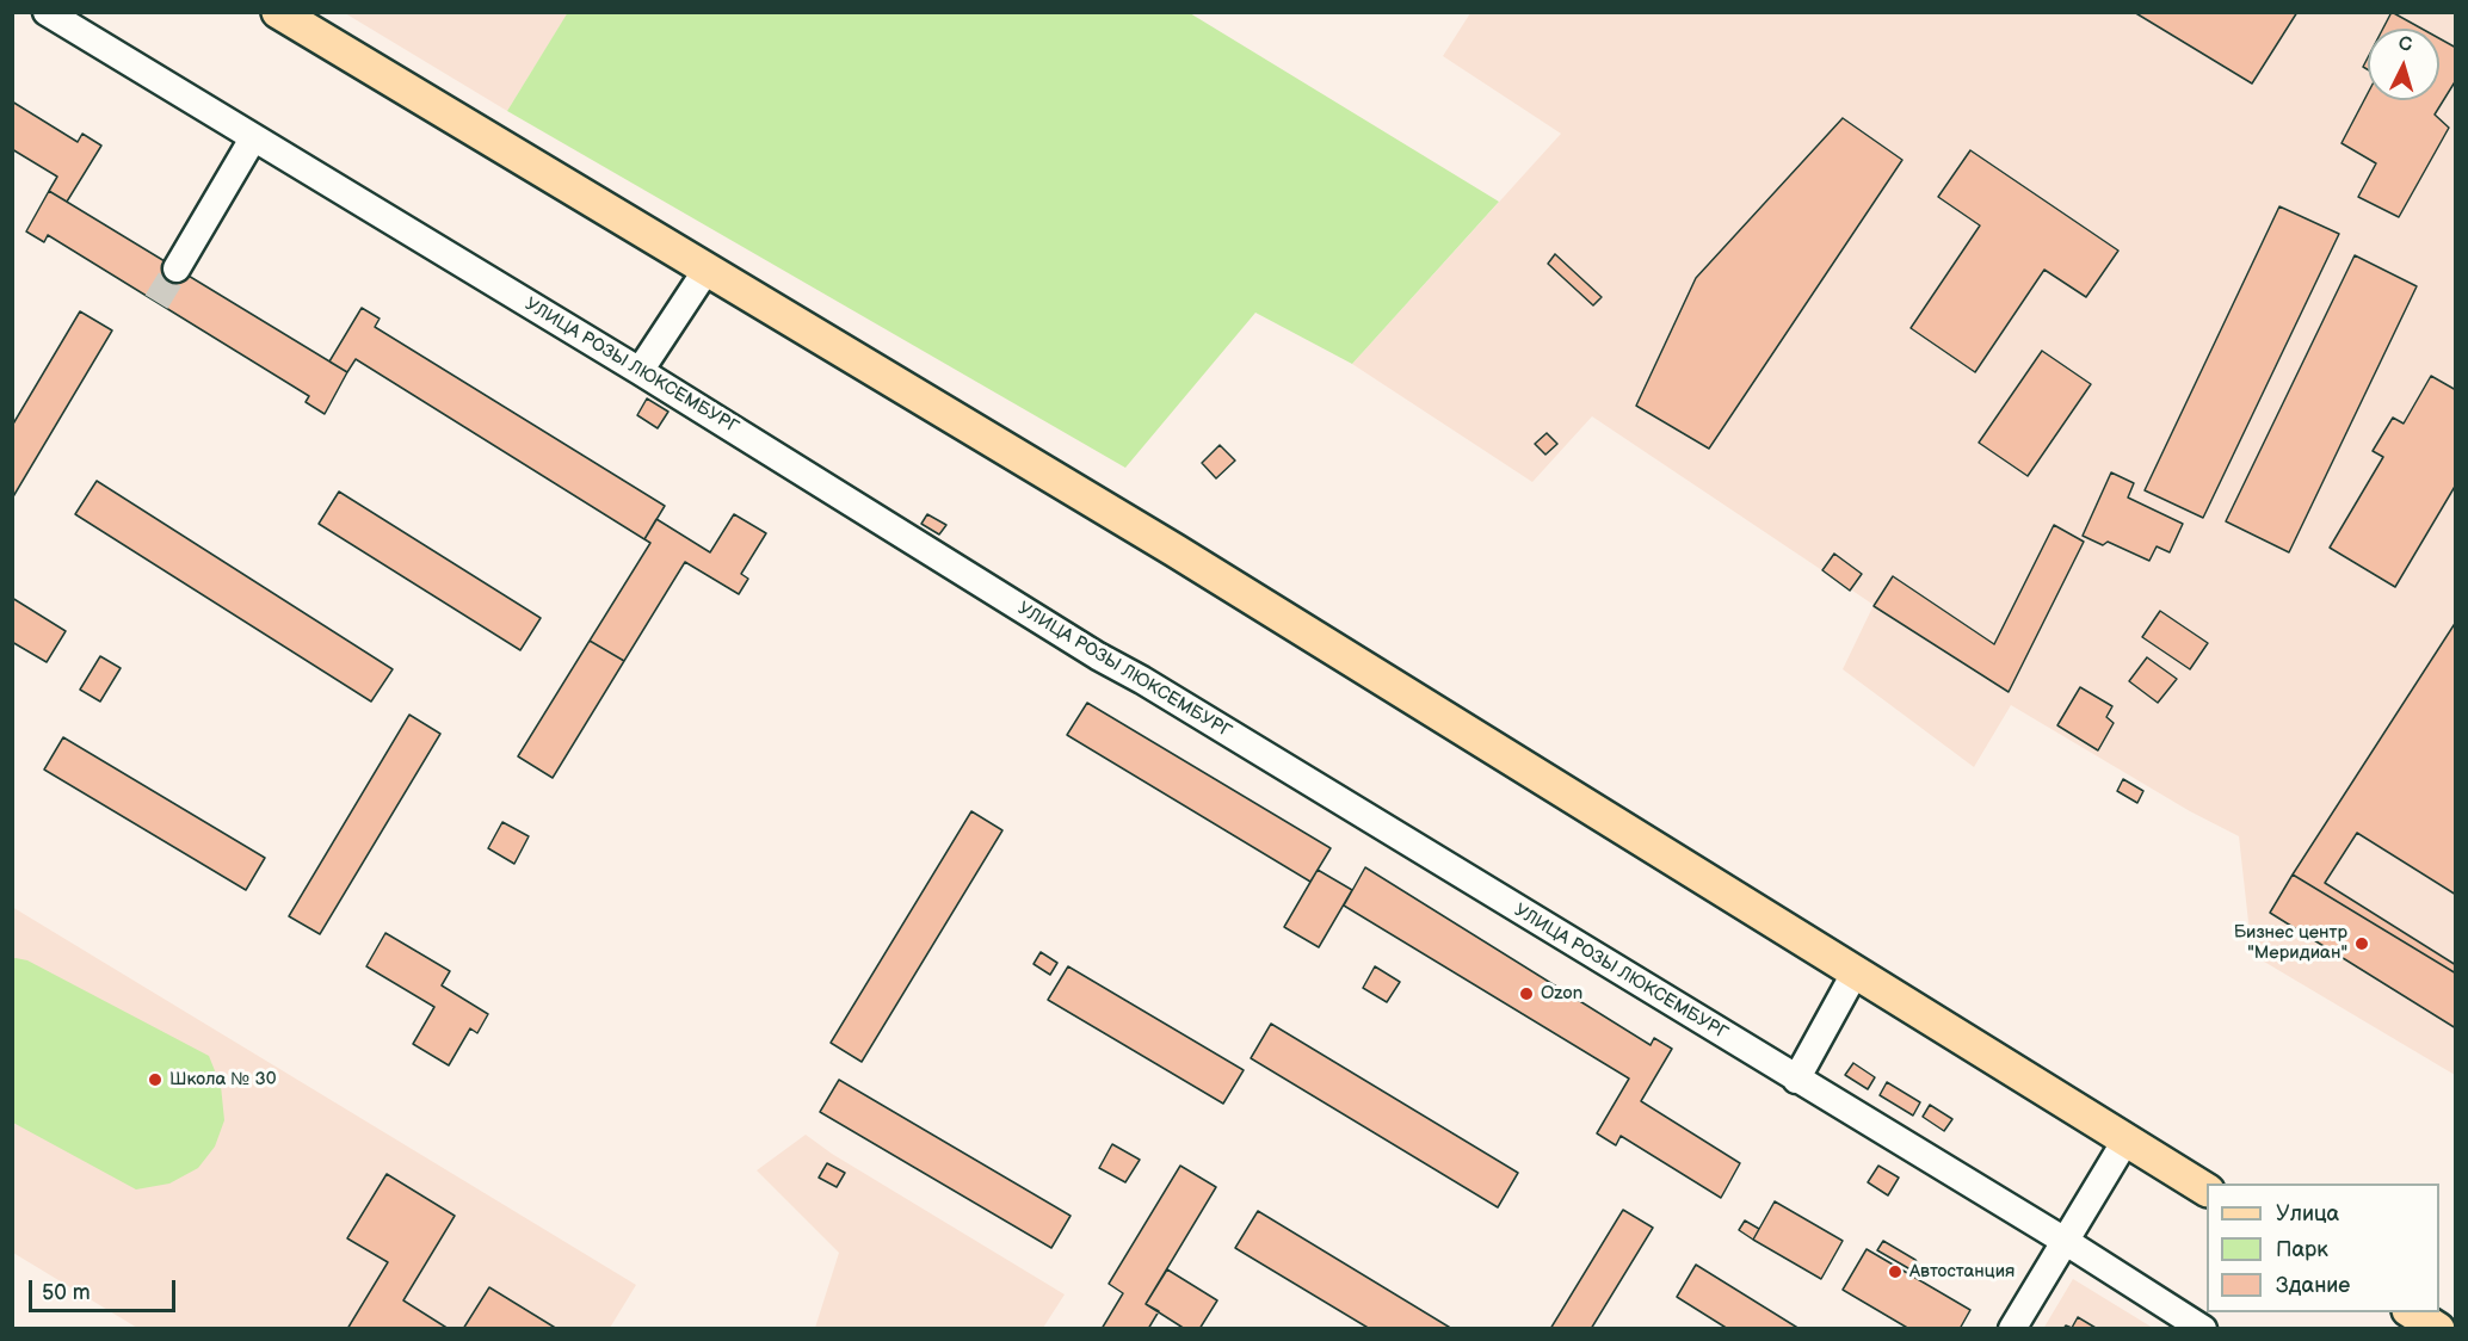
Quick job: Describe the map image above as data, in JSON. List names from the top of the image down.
{
  "streets": {
    "street": ["УЛИЦА РОЗЫ ЛЮКСЕМБУРГ"]
  },
  "places": [
    "Бизнес центр \"Меридиан\"",
    "Ozon",
    "Школа № 30",
    "Автостанция"
  ],
  "legend": ["Улица", "Парк", "Здание"],
  "scale_bar": "50 m",
  "north": "top"
}
